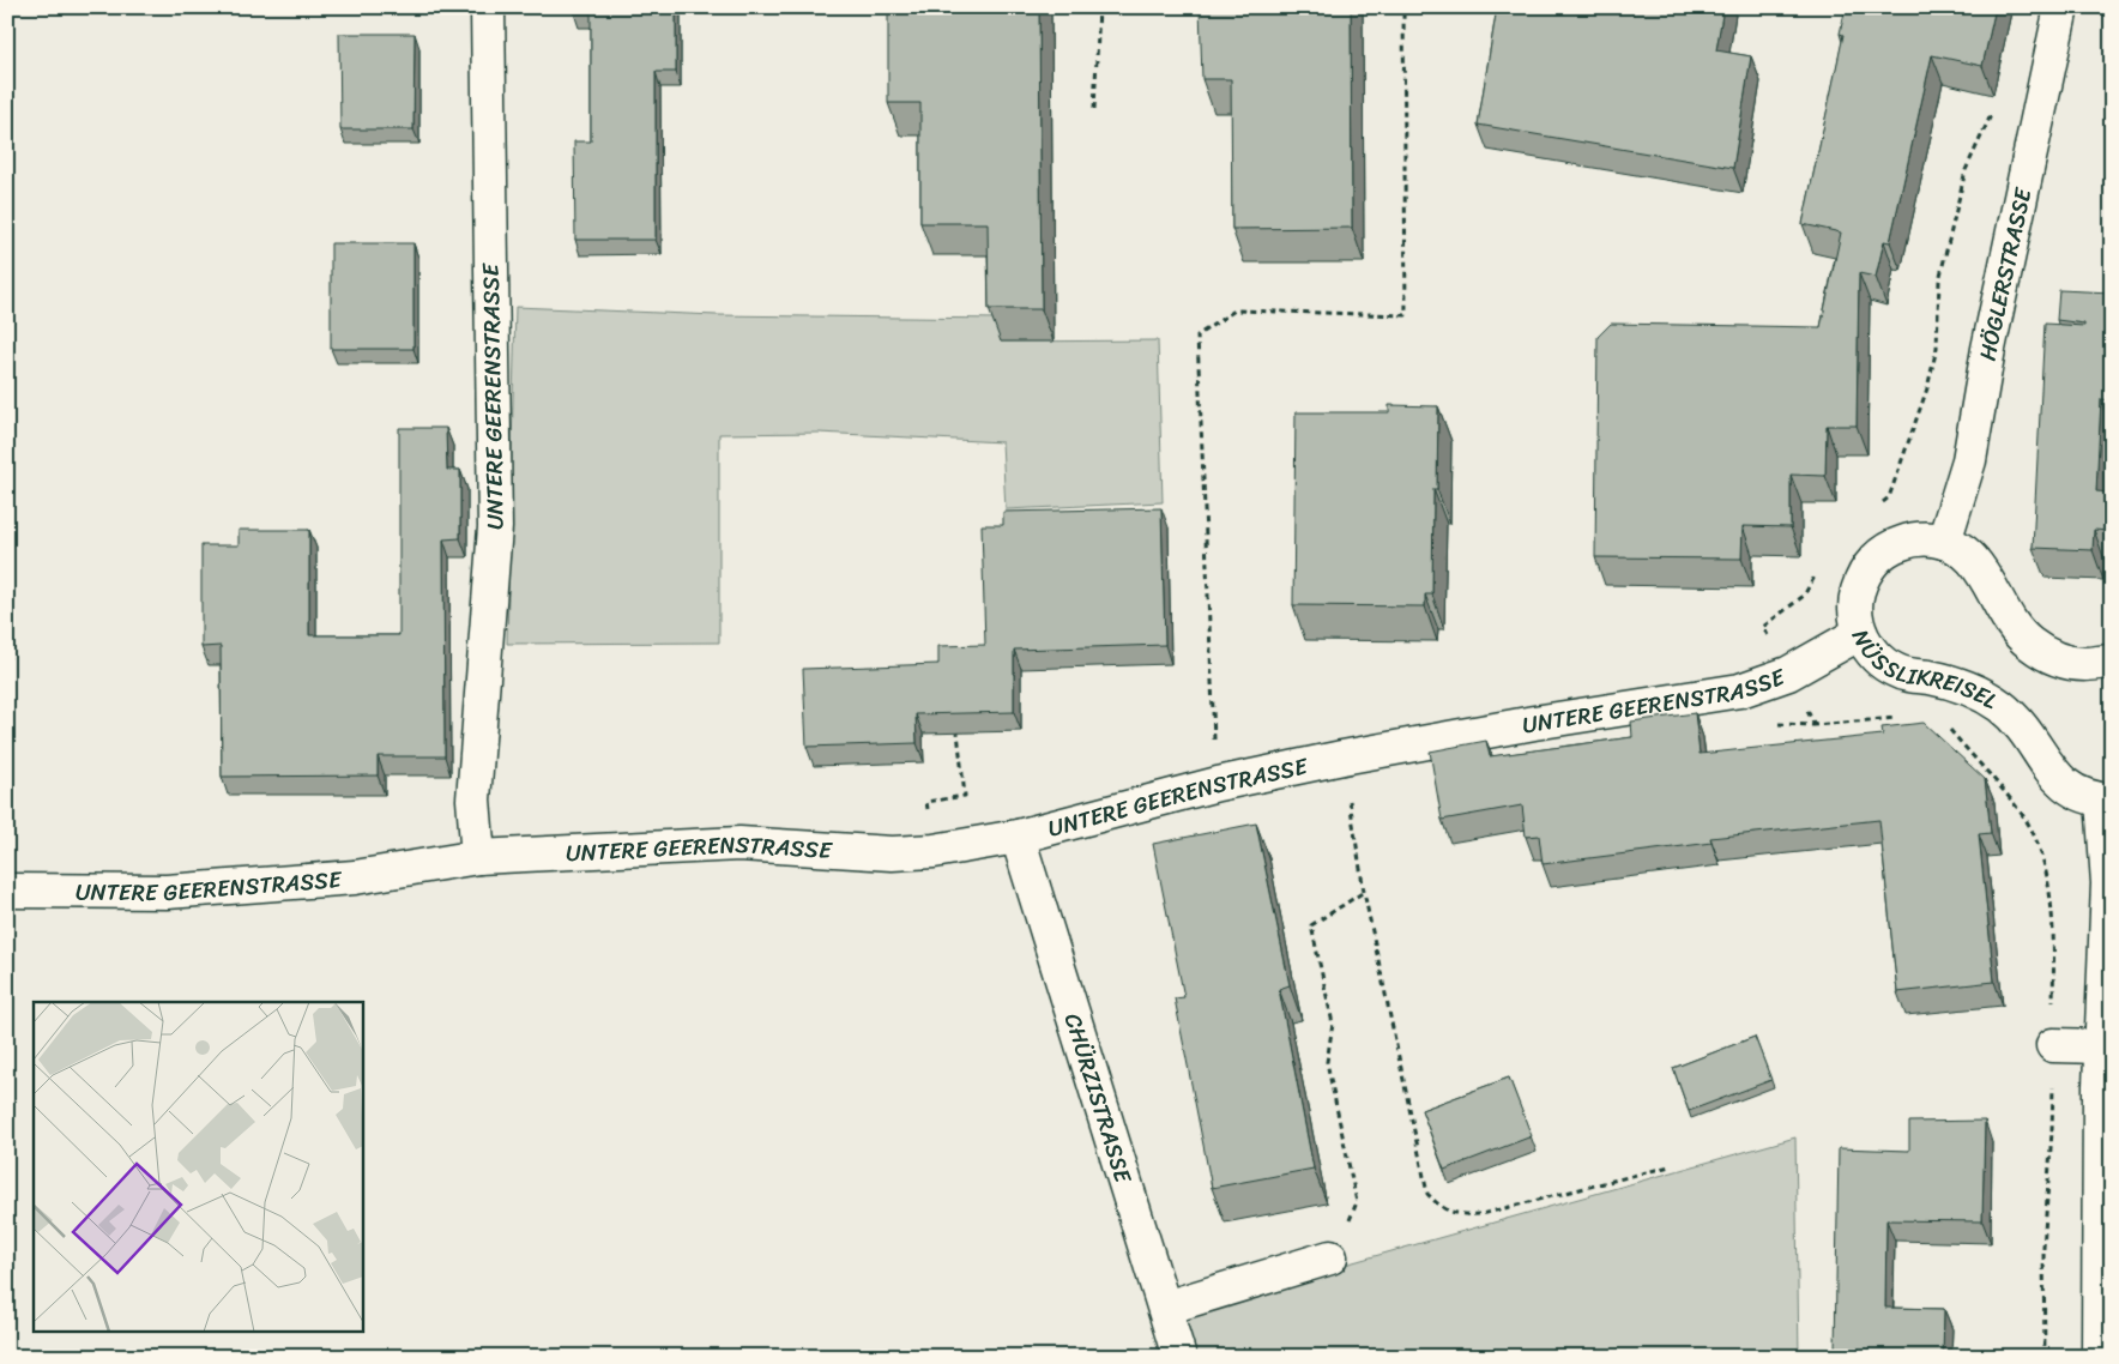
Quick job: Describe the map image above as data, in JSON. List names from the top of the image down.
{
  "streets": {
    "street": [
      "HÖGLERSTRASSE",
      "UNTERE GEERENSTRASSE",
      "NÜSSLIKREISEL",
      "CHÜRZISTRASSE"
    ]
  },
  "crossings": [
    ["HÖGLERSTRASSE", "NÜSSLIKREISEL"],
    ["UNTERE GEERENSTRASSE", "NÜSSLIKREISEL"],
    ["UNTERE GEERENSTRASSE", "CHÜRZISTRASSE"]
  ]
}
